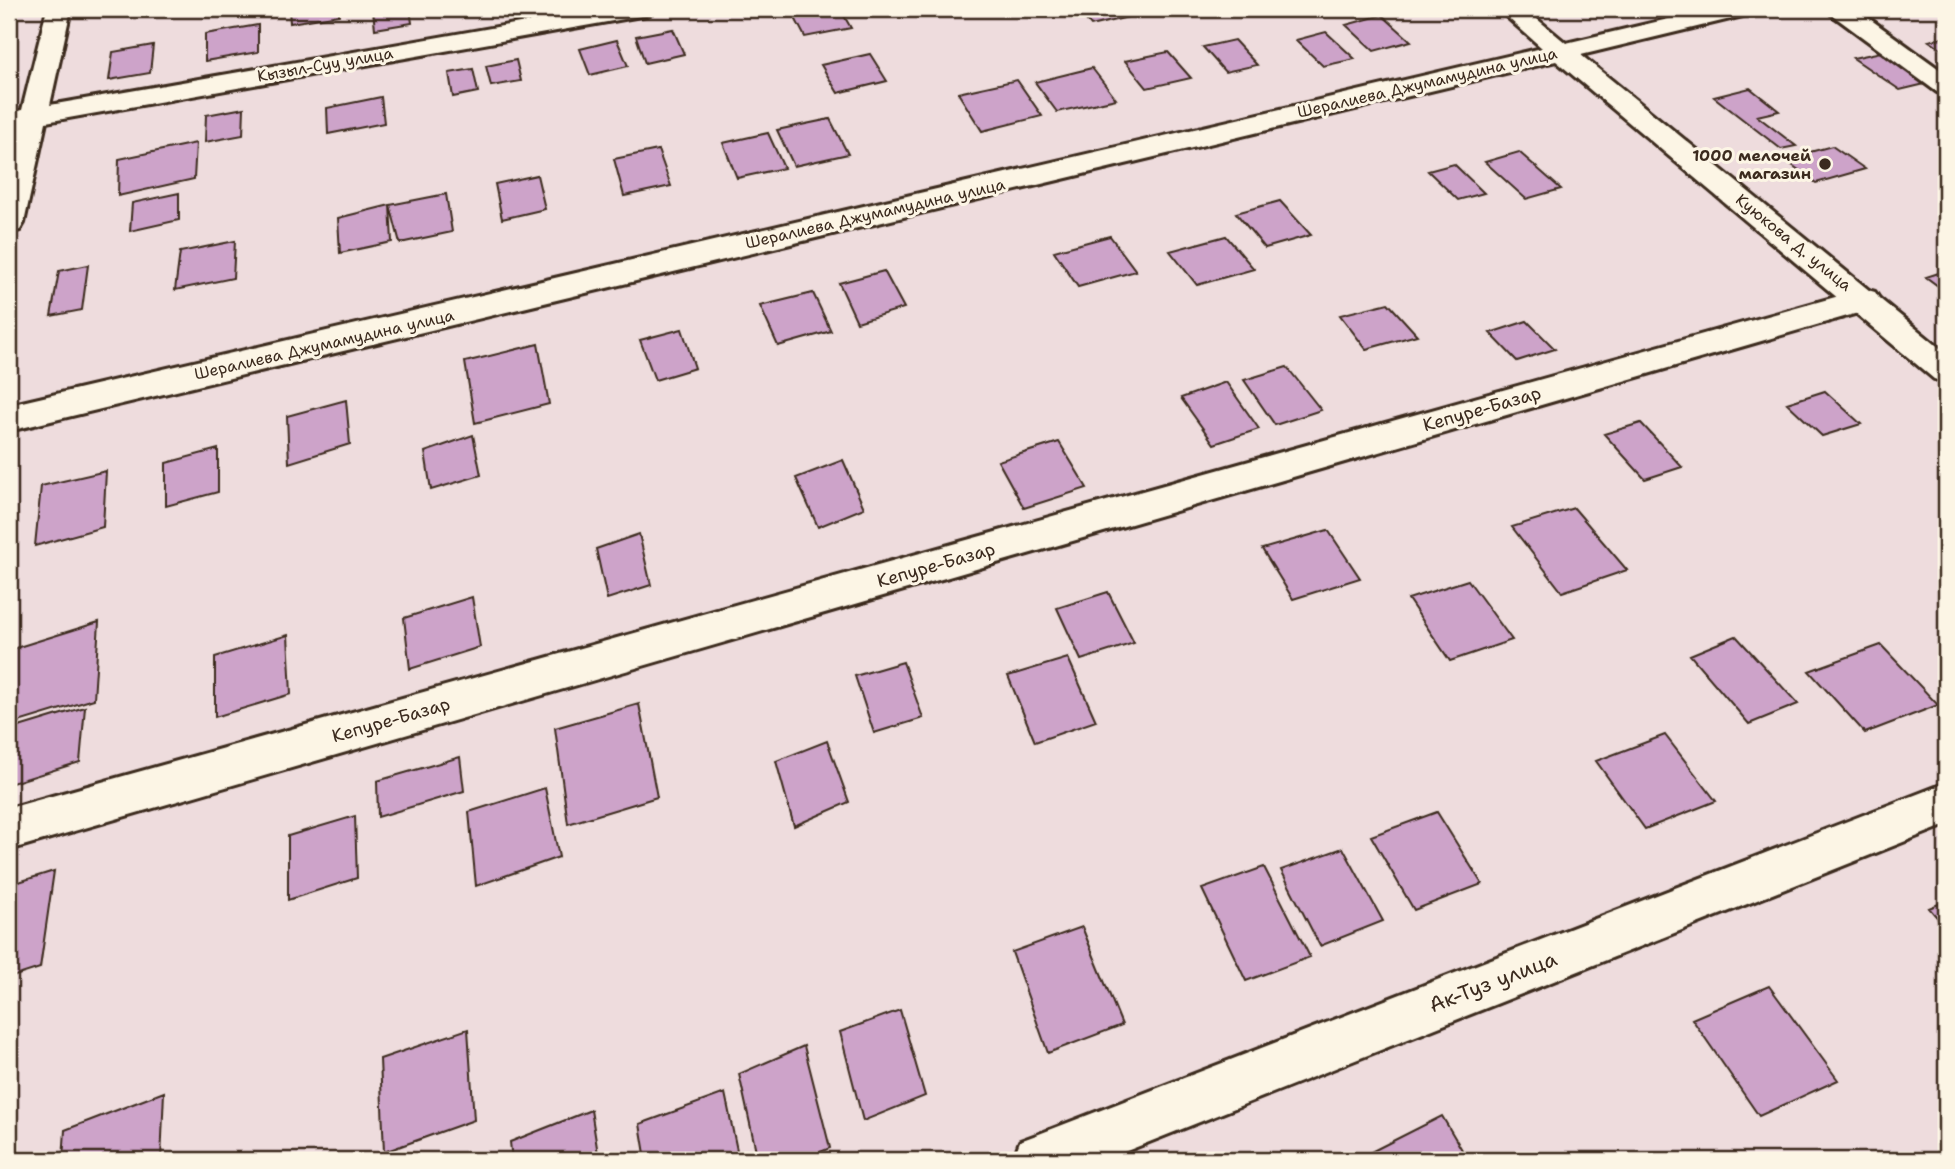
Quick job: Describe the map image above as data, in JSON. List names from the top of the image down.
{
  "streets": {
    "street": [
      "Кызыл-Суу улица",
      "Шералиева Джумамудина улица",
      "Куюкова Д. улица",
      "Кепуре-Базар",
      "Ак-Туз улица"
    ]
  },
  "crossings": [
    ["Шералиева Джумамудина улица", "Куюкова Д. улица"],
    ["Куюкова Д. улица", "Кепуре-Базар"]
  ],
  "places": ["1000 мелочей магазин"]
}
